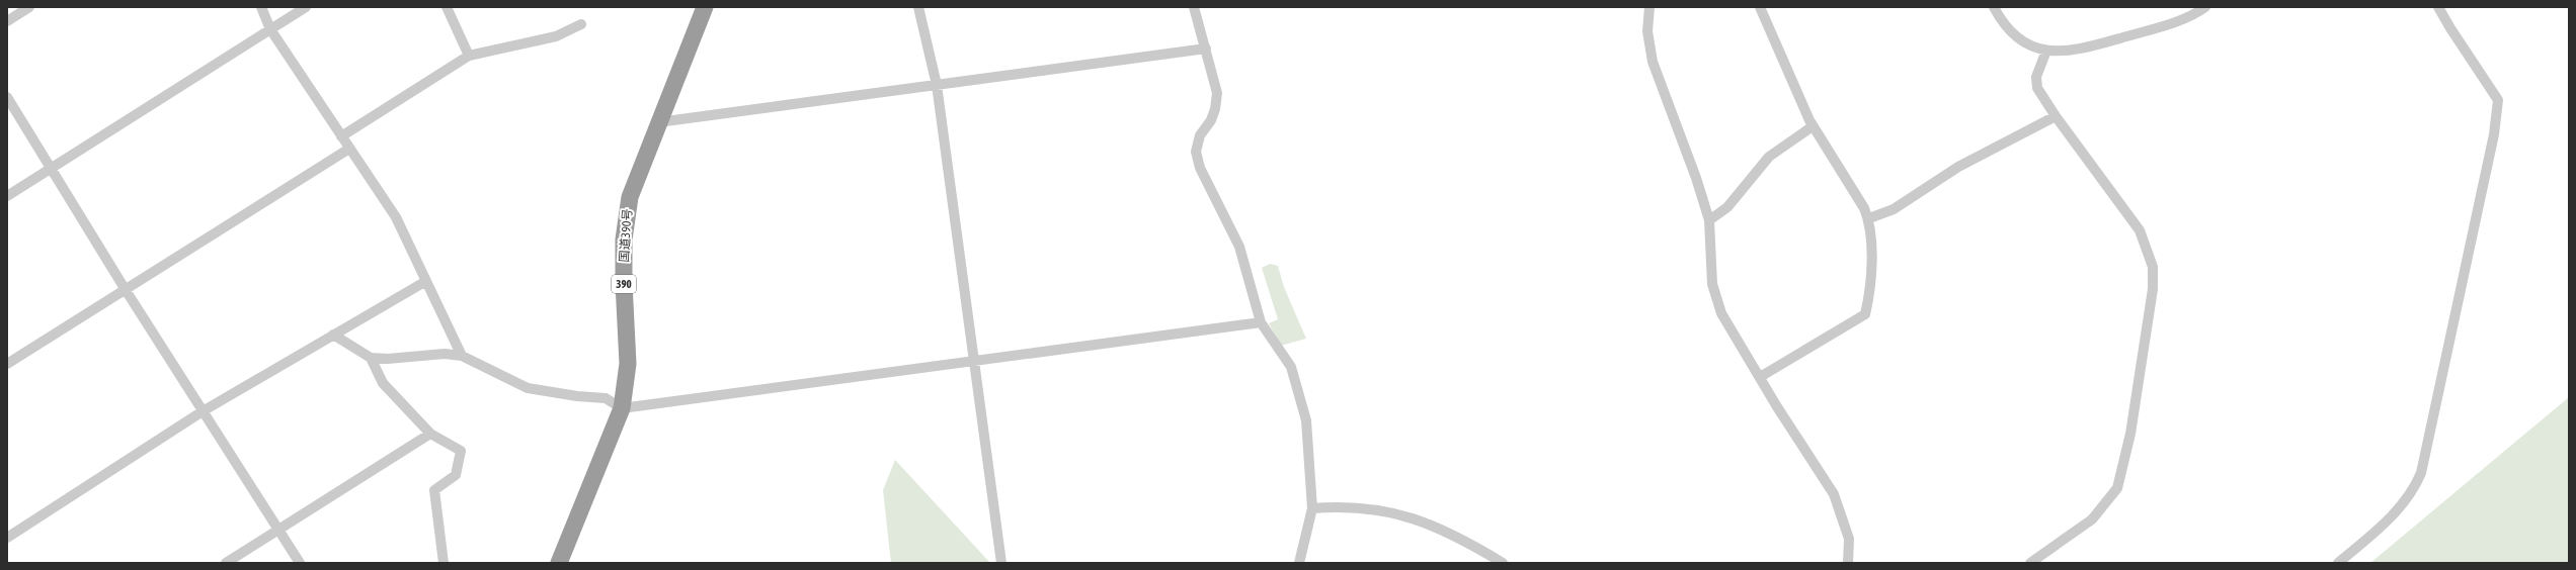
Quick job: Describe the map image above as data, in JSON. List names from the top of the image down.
{
  "streets": {
    "highway": ["国道390号", "390"]
  }
}
